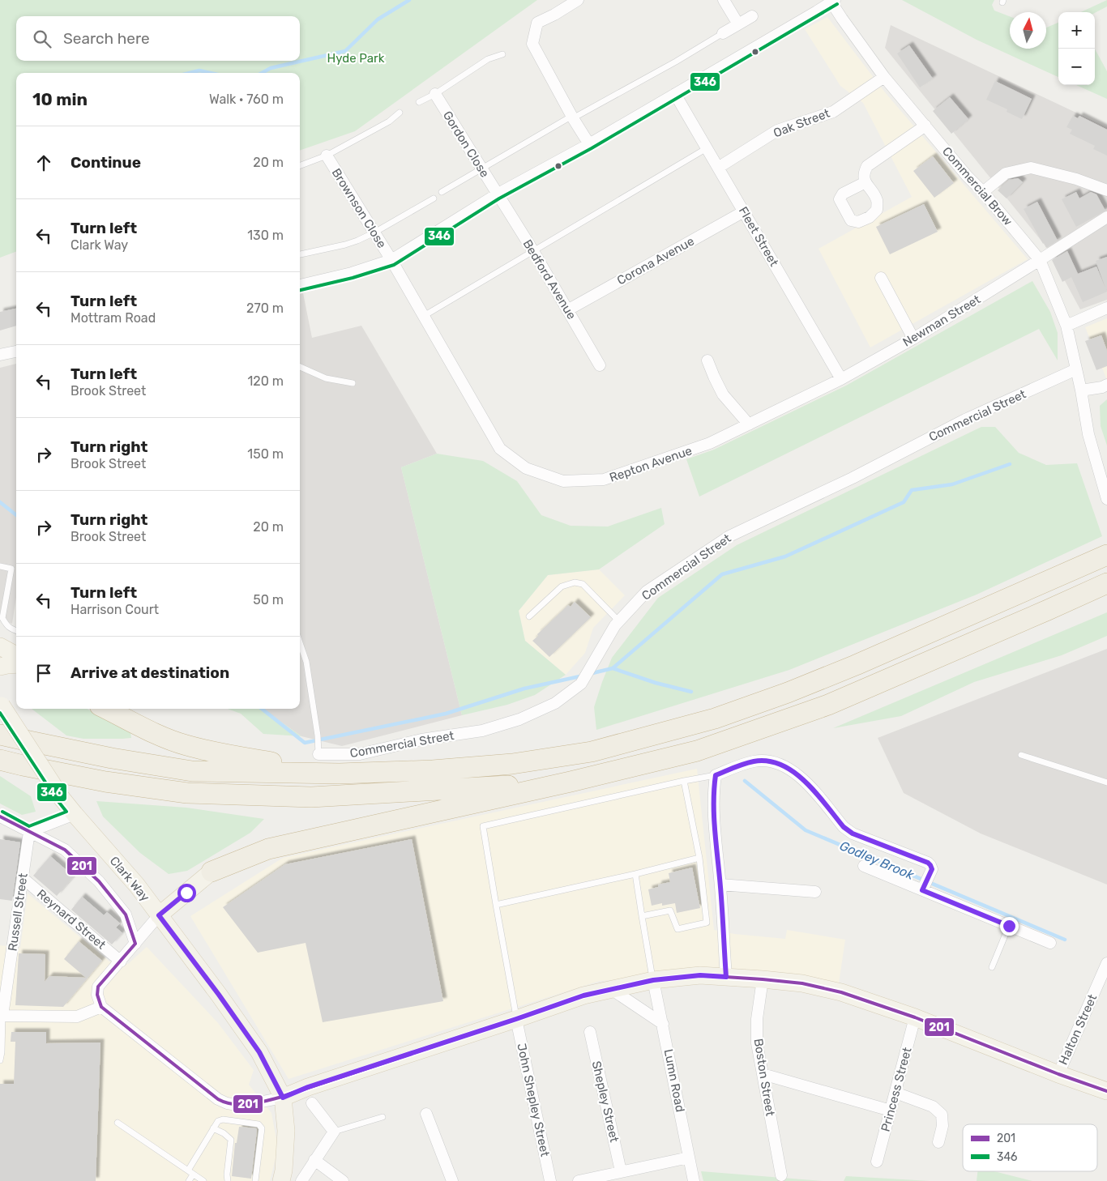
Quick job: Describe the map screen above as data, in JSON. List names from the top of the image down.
{
  "streets": {
    "main road": ["Clark Way"],
    "street": [
      "Oak Street",
      "Gordon Close",
      "Commercial Brow",
      "Brownson Close",
      "Fleet Street",
      "Corona Avenue",
      "Bedford Avenue",
      "Newman Street",
      "Commercial Street",
      "Repton Avenue",
      "Russell Street",
      "Reynard Street",
      "Halton Street",
      "Boston Street",
      "Lumn Road",
      "Princess Street",
      "John Shepley Street",
      "Shepley Street"
    ]
  },
  "crossings": [
    ["Oak Street", "Commercial Brow"],
    ["Oak Street", "Fleet Street"],
    ["Gordon Close", "Bedford Avenue"],
    ["Commercial Brow", "Newman Street"],
    ["Commercial Brow", "Commercial Street"],
    ["Brownson Close", "Repton Avenue"],
    ["Fleet Street", "Corona Avenue"],
    ["Fleet Street", "Newman Street"],
    ["Fleet Street", "Repton Avenue"],
    ["Corona Avenue", "Bedford Avenue"],
    ["Newman Street", "Repton Avenue"],
    ["Russell Street", "Reynard Street"]
  ],
  "water": ["Godley Brook"],
  "parks": ["Hyde Park"],
  "lines": ["transit line 346", "transit line 201"],
  "legend": ["201", "346"],
  "north": "top",
  "page": {
    "map_buttons": ["+", "−"],
    "search": "Search here",
    "heading": ["10 min", "Walk · 760 m"],
    "list": [
      ["Continue", "20 m"],
      ["Turn left", "Clark Way", "130 m"],
      ["Turn left", "Mottram Road", "270 m"],
      ["Turn left", "Brook Street", "120 m"],
      ["Turn right", "Brook Street", "150 m"],
      ["Turn right", "Brook Street", "20 m"],
      ["Turn left", "Harrison Court", "50 m"],
      "Arrive at destination"
    ]
  }
}
